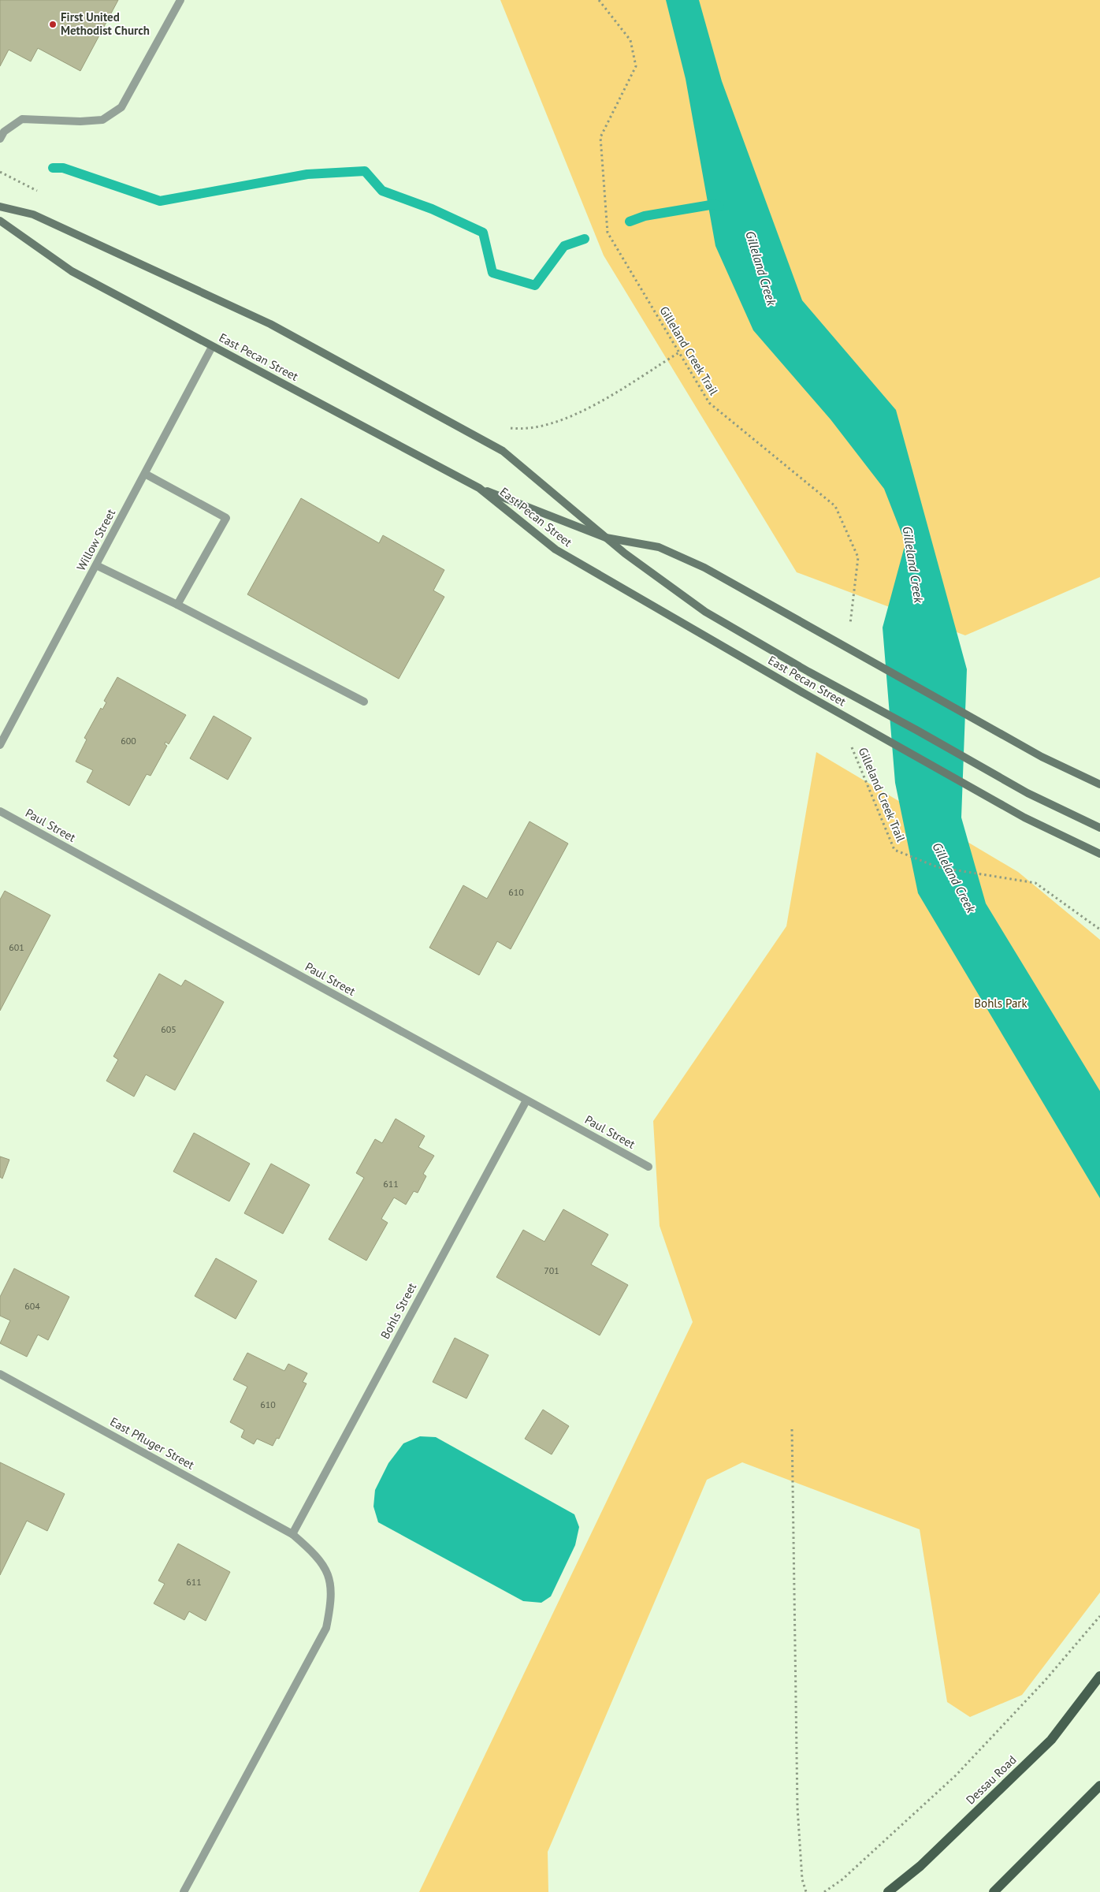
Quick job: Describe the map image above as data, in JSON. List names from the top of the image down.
{
  "streets": {
    "main road": ["East Pecan Street", "Dessau Road"],
    "street": [
      "Willow Street",
      "Paul Street",
      "Bohls Street",
      "East Pfluger Street"
    ],
    "path": ["Gilleland Creek Trail"]
  },
  "crossings": [
    ["East Pecan Street", "Willow Street"],
    ["Paul Street", "Bohls Street"],
    ["Bohls Street", "East Pfluger Street"]
  ],
  "water": ["Gilleland Creek"],
  "parks": ["Bohls Park"],
  "places": ["First United Methodist Church"],
  "house_numbers": [
    "600",
    "610",
    "601",
    "605",
    "611",
    "701",
    "604",
    "610",
    "611"
  ]
}
